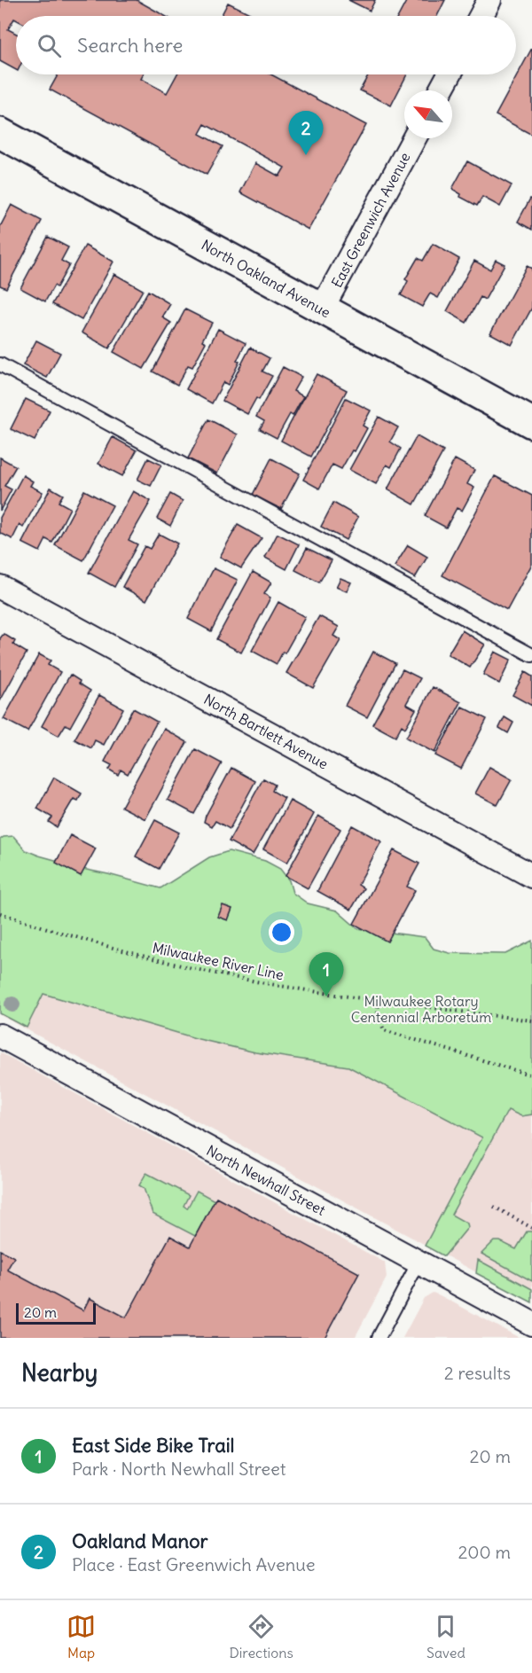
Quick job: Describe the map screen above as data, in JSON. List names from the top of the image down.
{
  "streets": {
    "main road": ["North Oakland Avenue"],
    "street": ["East Greenwich Avenue", "North Bartlett Avenue", "North Newhall Street"],
    "path": ["Milwaukee River Line"]
  },
  "crossings": [
    ["East Greenwich Avenue", "North Oakland Avenue"]
  ],
  "parks": ["Milwaukee Rotary Centennial Arboretum"],
  "scale_bar": "20 m",
  "north": "top left",
  "page": {
    "search": "Search here",
    "pins": ["2", "1"],
    "scale": "20 m",
    "heading": ["Nearby", "2 results"],
    "list": [
      {
        "mark": "1",
        "name": "East Side Bike Trail",
        "note": "Park · North Newhall Street",
        "value": "20 m"
      },
      {
        "mark": "2",
        "name": "Oakland Manor",
        "note": "Place · East Greenwich Avenue",
        "value": "200 m"
      }
    ],
    "nav": ["Map", "Directions", "Saved"]
  }
}
